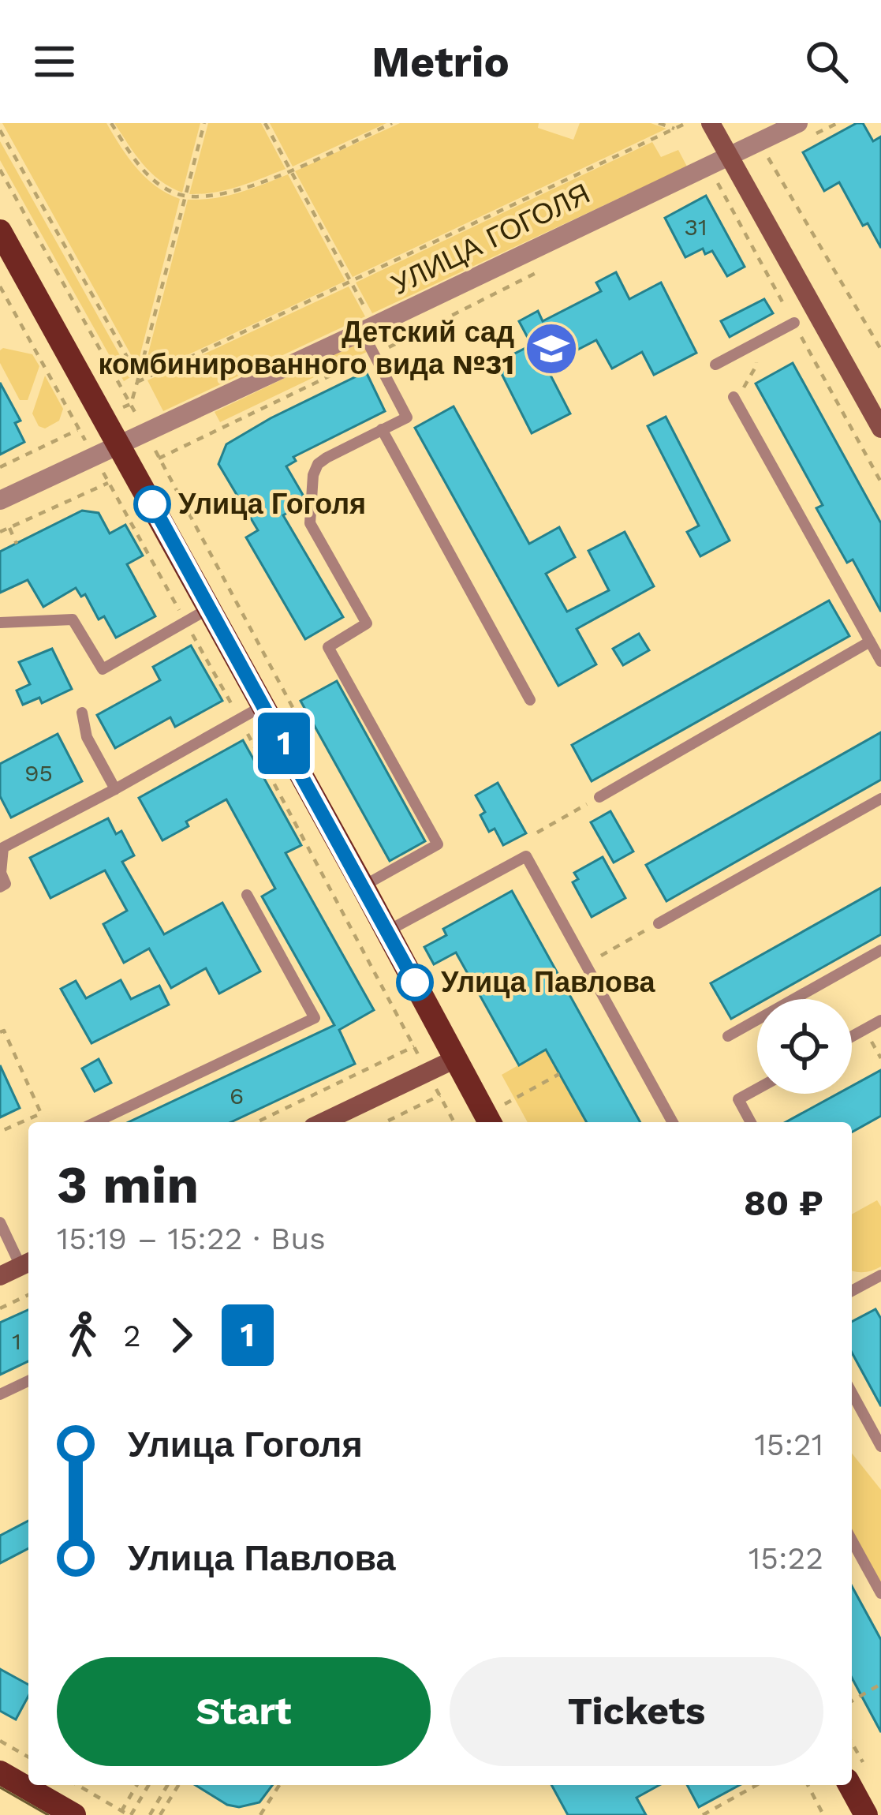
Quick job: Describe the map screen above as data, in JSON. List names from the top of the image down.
{
  "streets": {
    "street": ["УЛИЦА ГОГОЛЯ"]
  },
  "places": {
    "school or university": ["Детский сад комбинированного вида №31"],
    "other": ["Улица Гоголя", "Улица Павлова"]
  },
  "lines": ["bus line 1"],
  "house_numbers": [
    "31",
    "95",
    "6",
    "1"
  ],
  "page": {
    "header": "Metrio",
    "on_map": "1",
    "heading": ["3 min", "15:19 – 15:22 · Bus", "80 ₽"],
    "legs": ["2", "1"],
    "list": [
      {
        "name": "Улица Гоголя",
        "value": "15:21"
      },
      {
        "name": "Улица Павлова",
        "value": "15:22"
      }
    ],
    "buttons": ["Start", "Tickets"]
  }
}
